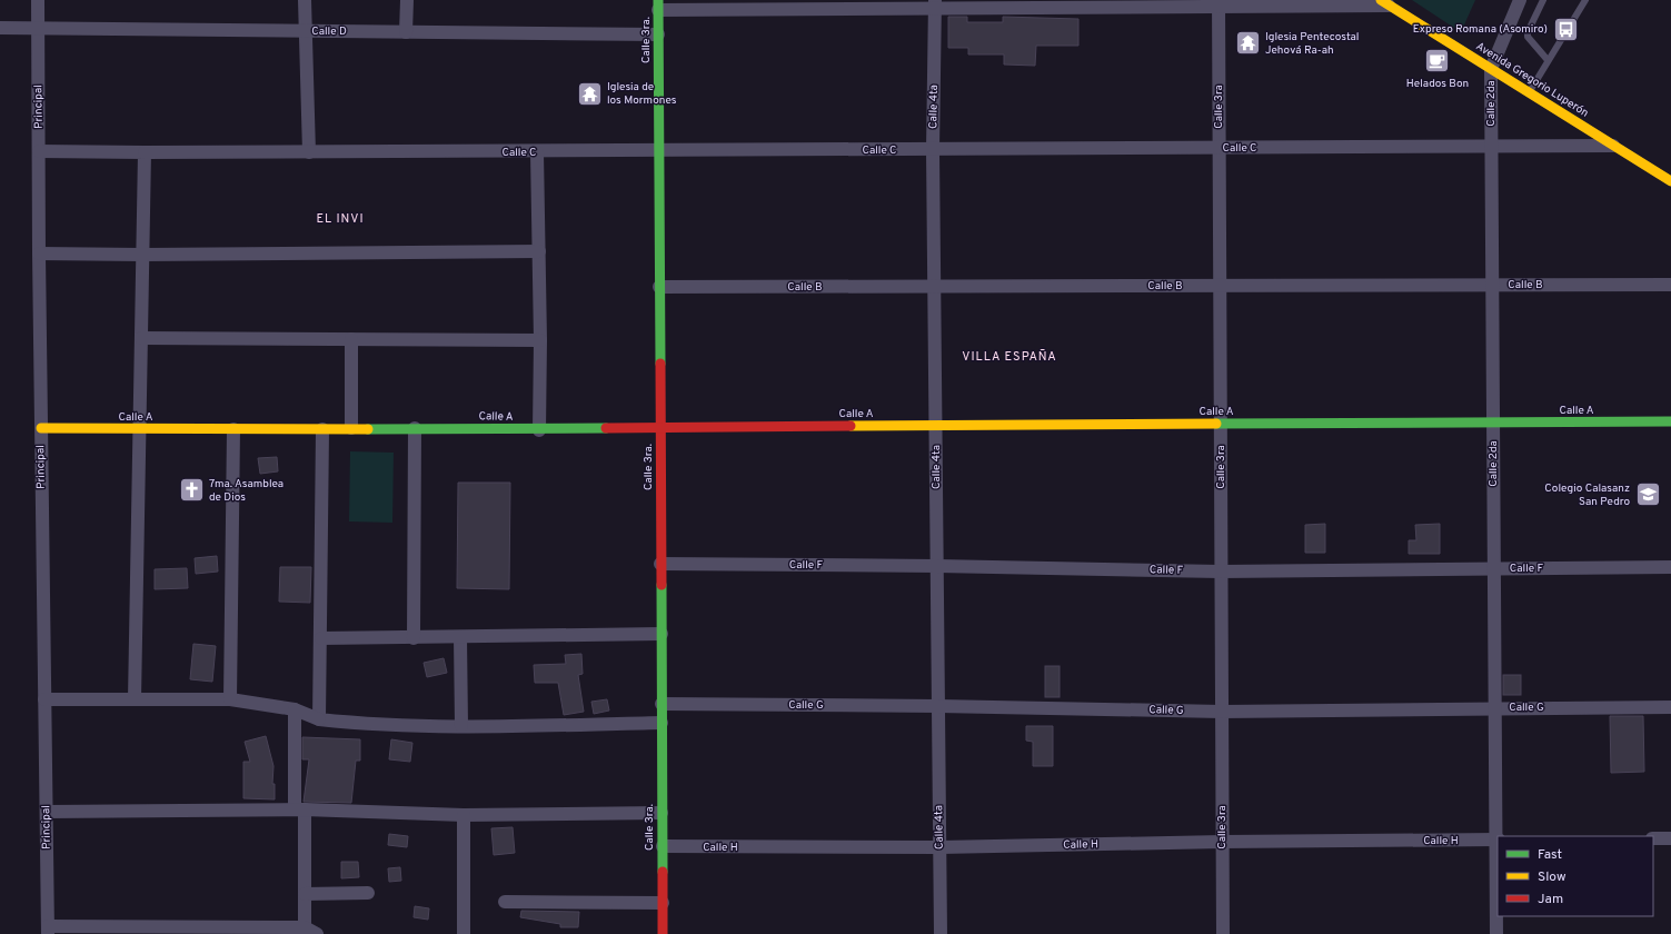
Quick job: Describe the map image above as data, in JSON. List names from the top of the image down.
{
  "streets": {
    "street": [
      "Calle D",
      "Calle 3ra.",
      "Avenida Gregorio Luperón",
      "Calle 2da",
      "Principal",
      "Calle 4ta",
      "Calle 3ra",
      "Calle C",
      "Calle B",
      "Calle A",
      "Calle F",
      "Calle G",
      "Calle H"
    ]
  },
  "crossings": [
    ["Calle D", "Calle 3ra."],
    ["Calle D", "Principal"],
    ["Calle 3ra.", "Calle C"],
    ["Calle 3ra.", "Calle B"],
    ["Calle 3ra.", "Calle A"],
    ["Calle 3ra.", "Calle F"],
    ["Calle 3ra.", "Calle G"],
    ["Calle 3ra.", "Calle H"],
    ["Avenida Gregorio Luperón", "Calle 2da"],
    ["Avenida Gregorio Luperón", "Calle C"],
    ["Calle 2da", "Calle C"],
    ["Calle 2da", "Calle B"],
    ["Calle 2da", "Calle A"],
    ["Calle 2da", "Calle F"],
    ["Calle 2da", "Calle G"],
    ["Calle 2da", "Calle H"],
    ["Principal", "Calle C"],
    ["Principal", "Calle A"],
    ["Calle 4ta", "Calle C"],
    ["Calle 4ta", "Calle B"],
    ["Calle 4ta", "Calle A"],
    ["Calle 4ta", "Calle F"],
    ["Calle 4ta", "Calle G"],
    ["Calle 4ta", "Calle H"],
    ["Calle 3ra", "Calle C"],
    ["Calle 3ra", "Calle B"],
    ["Calle 3ra", "Calle A"],
    ["Calle 3ra", "Calle F"],
    ["Calle 3ra", "Calle G"],
    ["Calle 3ra", "Calle H"]
  ],
  "districts": ["EL INVI", "VILLA ESPAÑA"],
  "places": {
    "bus stop": ["Expreso Romana (Asomiro)"],
    "temple": ["Iglesia Pentecostal Jehová Ra-ah", "Iglesia de los Mormones"],
    "cafe": ["Helados Bon"],
    "church": ["7ma. Asamblea de Dios"],
    "school or university": ["Colegio Calasanz San Pedro"]
  },
  "legend": ["Fast", "Slow", "Jam"]
}
